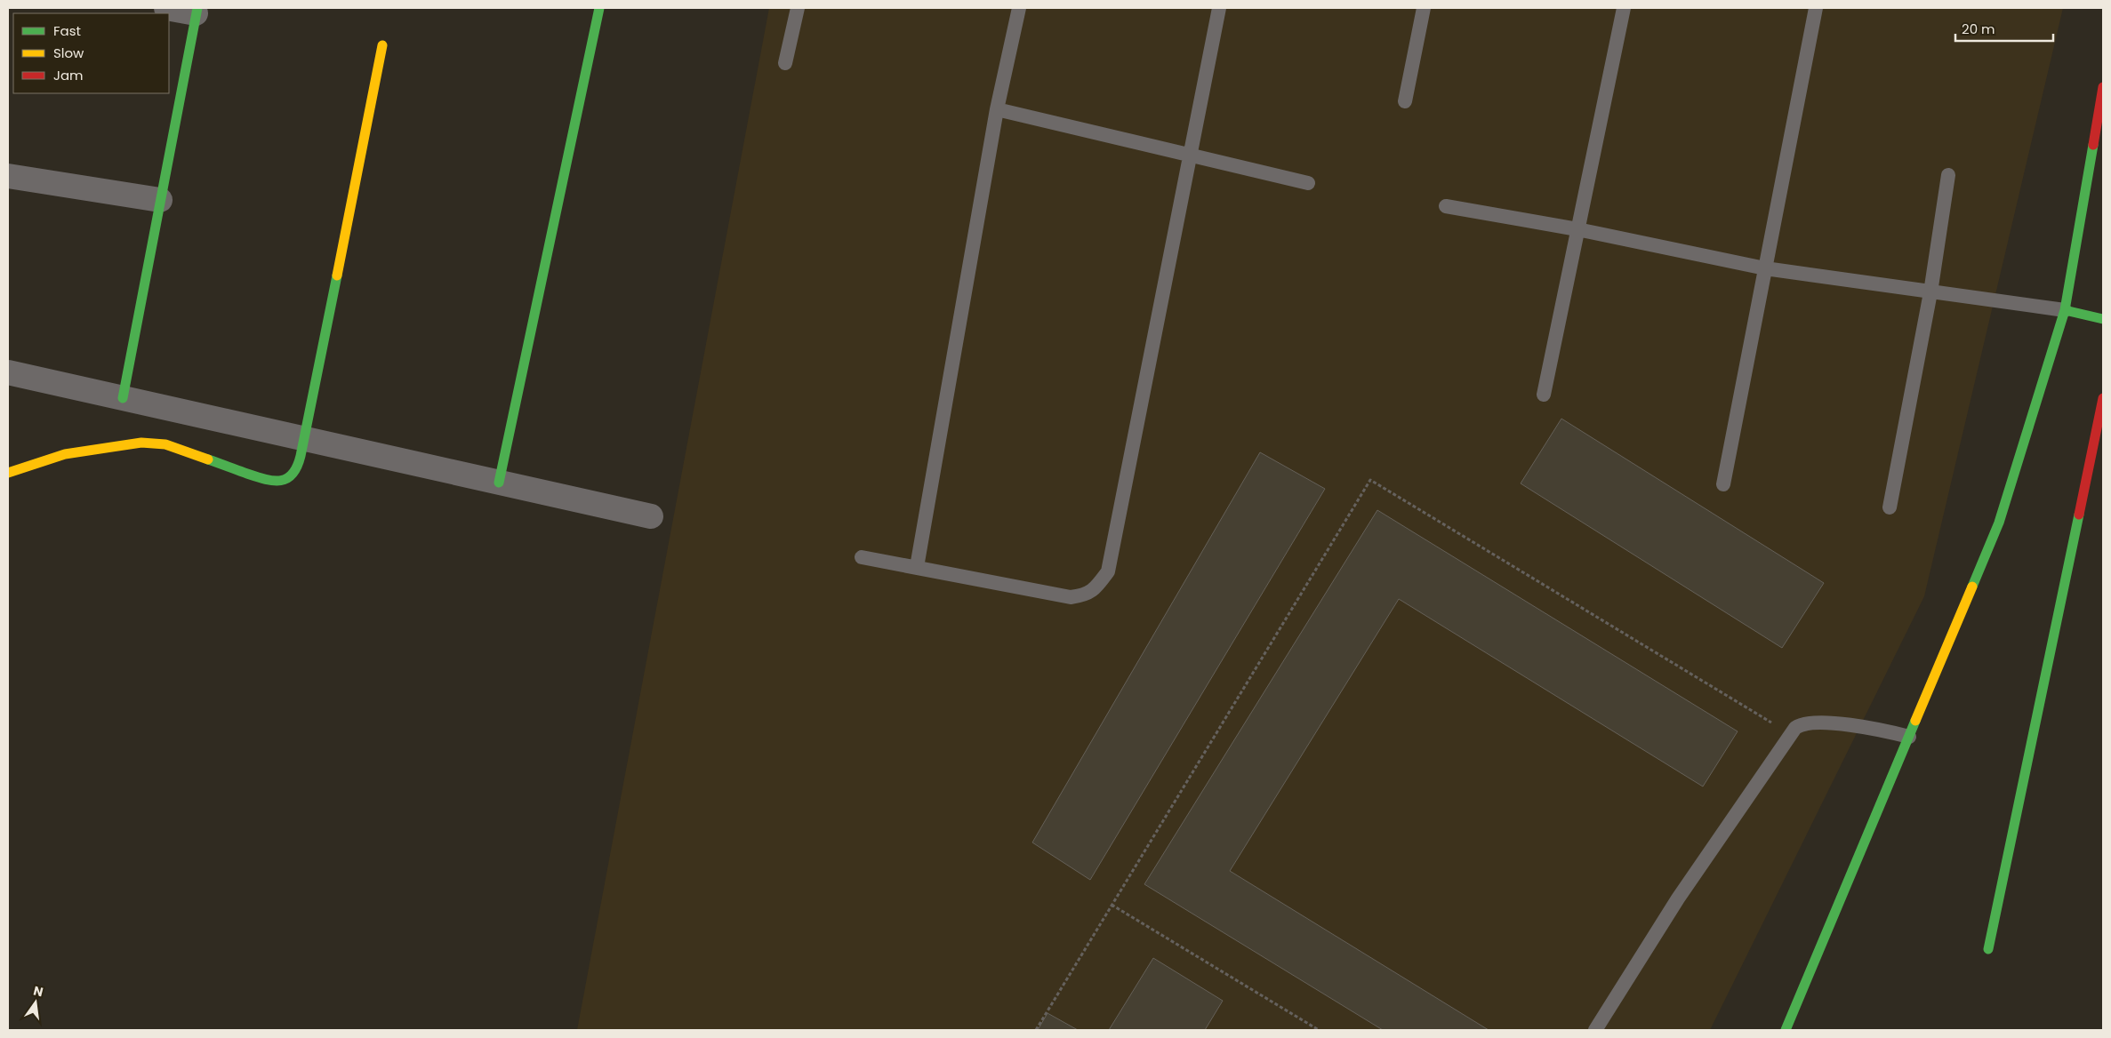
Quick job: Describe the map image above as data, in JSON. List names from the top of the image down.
{
  "legend": ["Fast", "Slow", "Jam"],
  "scale_bar": "20 m",
  "north": "top"
}
